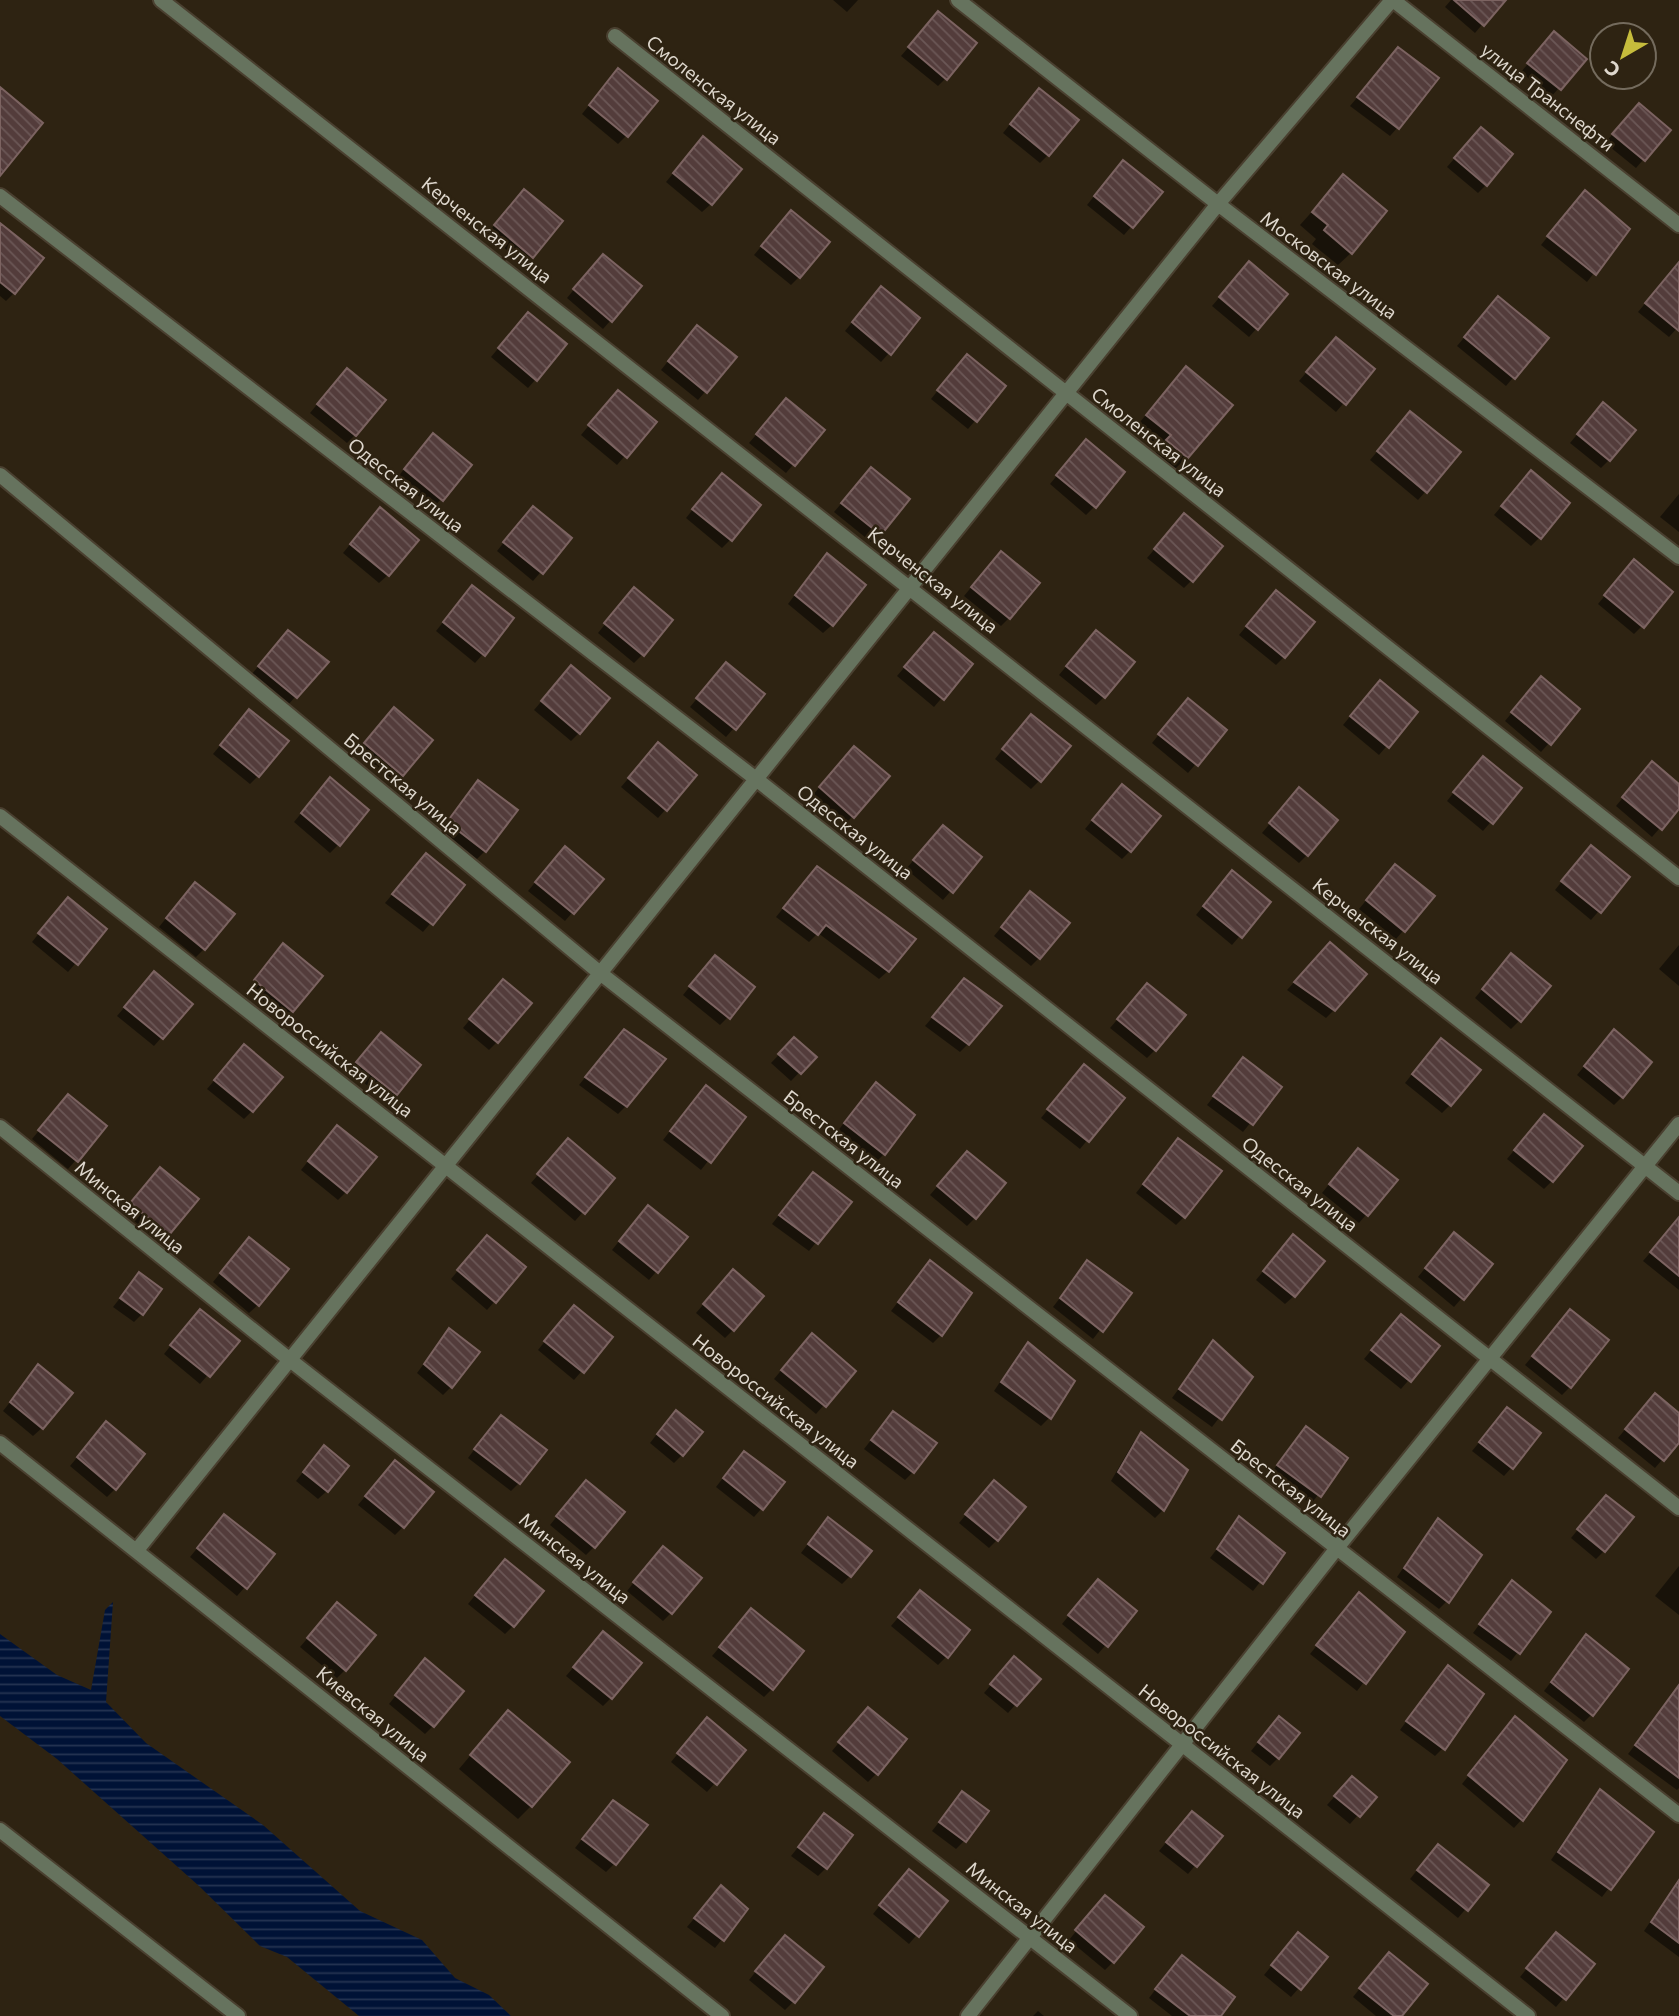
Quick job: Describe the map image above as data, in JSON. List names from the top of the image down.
{
  "streets": {
    "street": [
      "Смоленская улица",
      "улица Транснефти",
      "Керченская улица",
      "Московская улица",
      "Одесская улица",
      "Брестская улица",
      "Новороссийская улица",
      "Минская улица",
      "Киевская улица"
    ]
  },
  "north": "bottom left"
}
